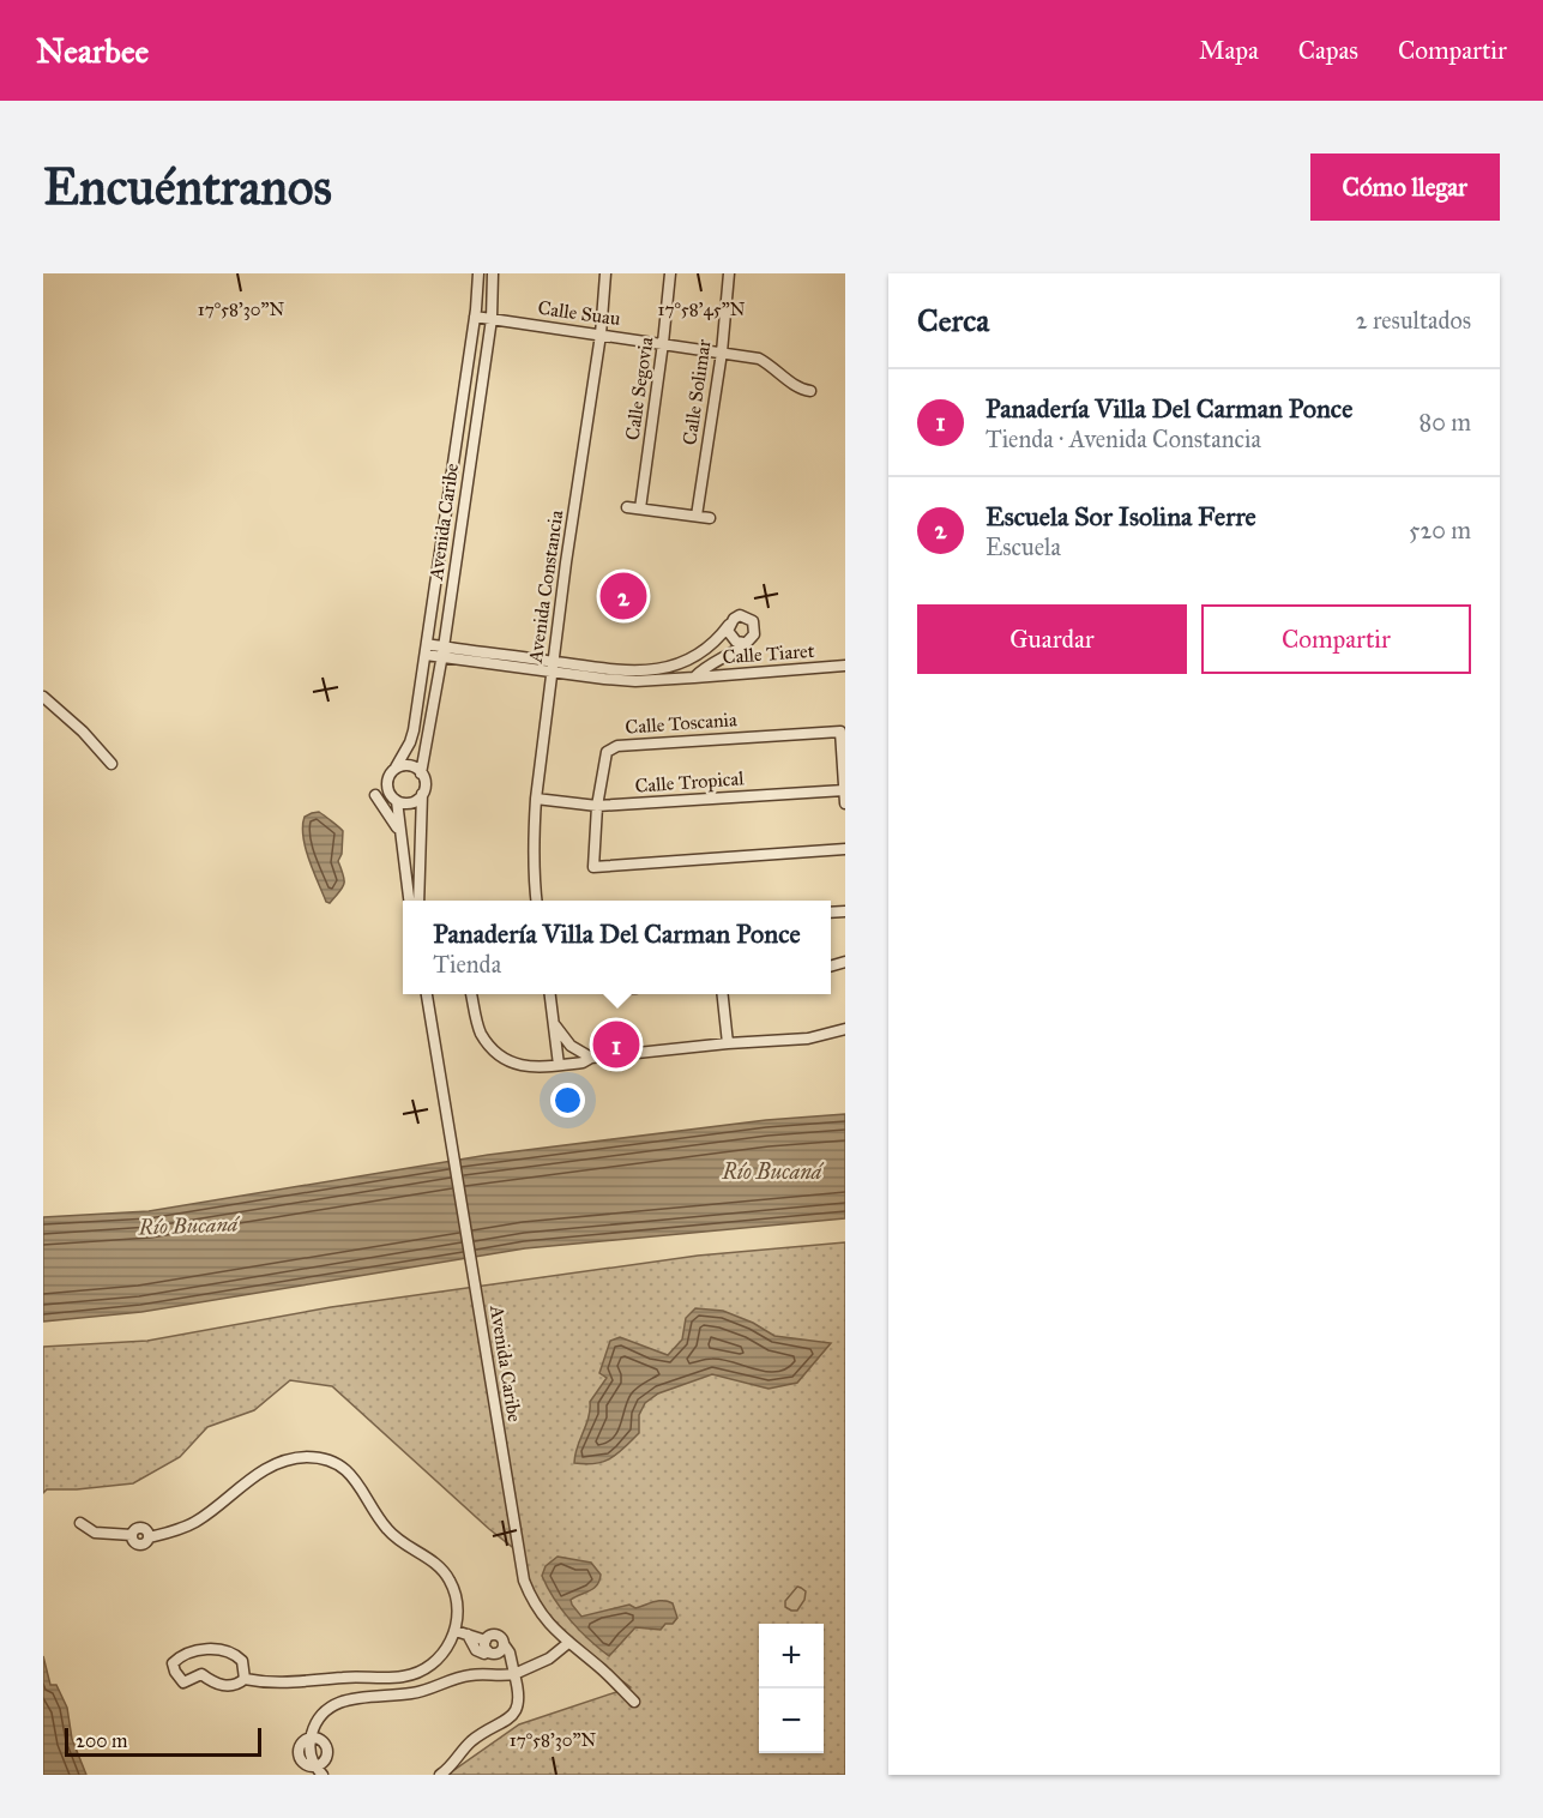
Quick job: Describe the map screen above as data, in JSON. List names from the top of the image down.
{
  "streets": {
    "street": [
      "Calle Suau",
      "Calle Segovia",
      "Calle Solimar",
      "Avenida Caribe",
      "Avenida Constancia",
      "Calle Tiaret",
      "Calle Toscania",
      "Calle Tropical"
    ]
  },
  "crossings": [
    ["Calle Suau", "Calle Segovia"],
    ["Calle Suau", "Calle Solimar"],
    ["Calle Suau", "Avenida Caribe"],
    ["Calle Suau", "Avenida Constancia"],
    ["Avenida Constancia", "Calle Tiaret"],
    ["Avenida Constancia", "Calle Tropical"],
    ["Calle Toscania", "Calle Tropical"]
  ],
  "water": ["Río Bucaná"],
  "scale_bar": "200 m",
  "page": {
    "header": "Nearbee",
    "nav": ["Mapa", "Capas", "Compartir"],
    "buttons": [
      "Cómo llegar",
      ["Guardar", "Compartir"]
    ],
    "title": "Encuéntranos",
    "heading": ["Cerca", "2 resultados"],
    "list": [
      {
        "mark": "1",
        "name": "Panadería Villa Del Carman Ponce",
        "note": "Tienda · Avenida Constancia",
        "value": "80 m"
      },
      {
        "mark": "2",
        "name": "Escuela Sor Isolina Ferre",
        "note": "Escuela",
        "value": "520 m"
      }
    ],
    "pins": ["2", "1"],
    "popup": ["Panadería Villa Del Carman Ponce", "Tienda"],
    "map_buttons": ["+", "−"],
    "scale": "200 m"
  },
  "coordinates": ["17°58'30\"N", "17°58'45\"N"]
}
